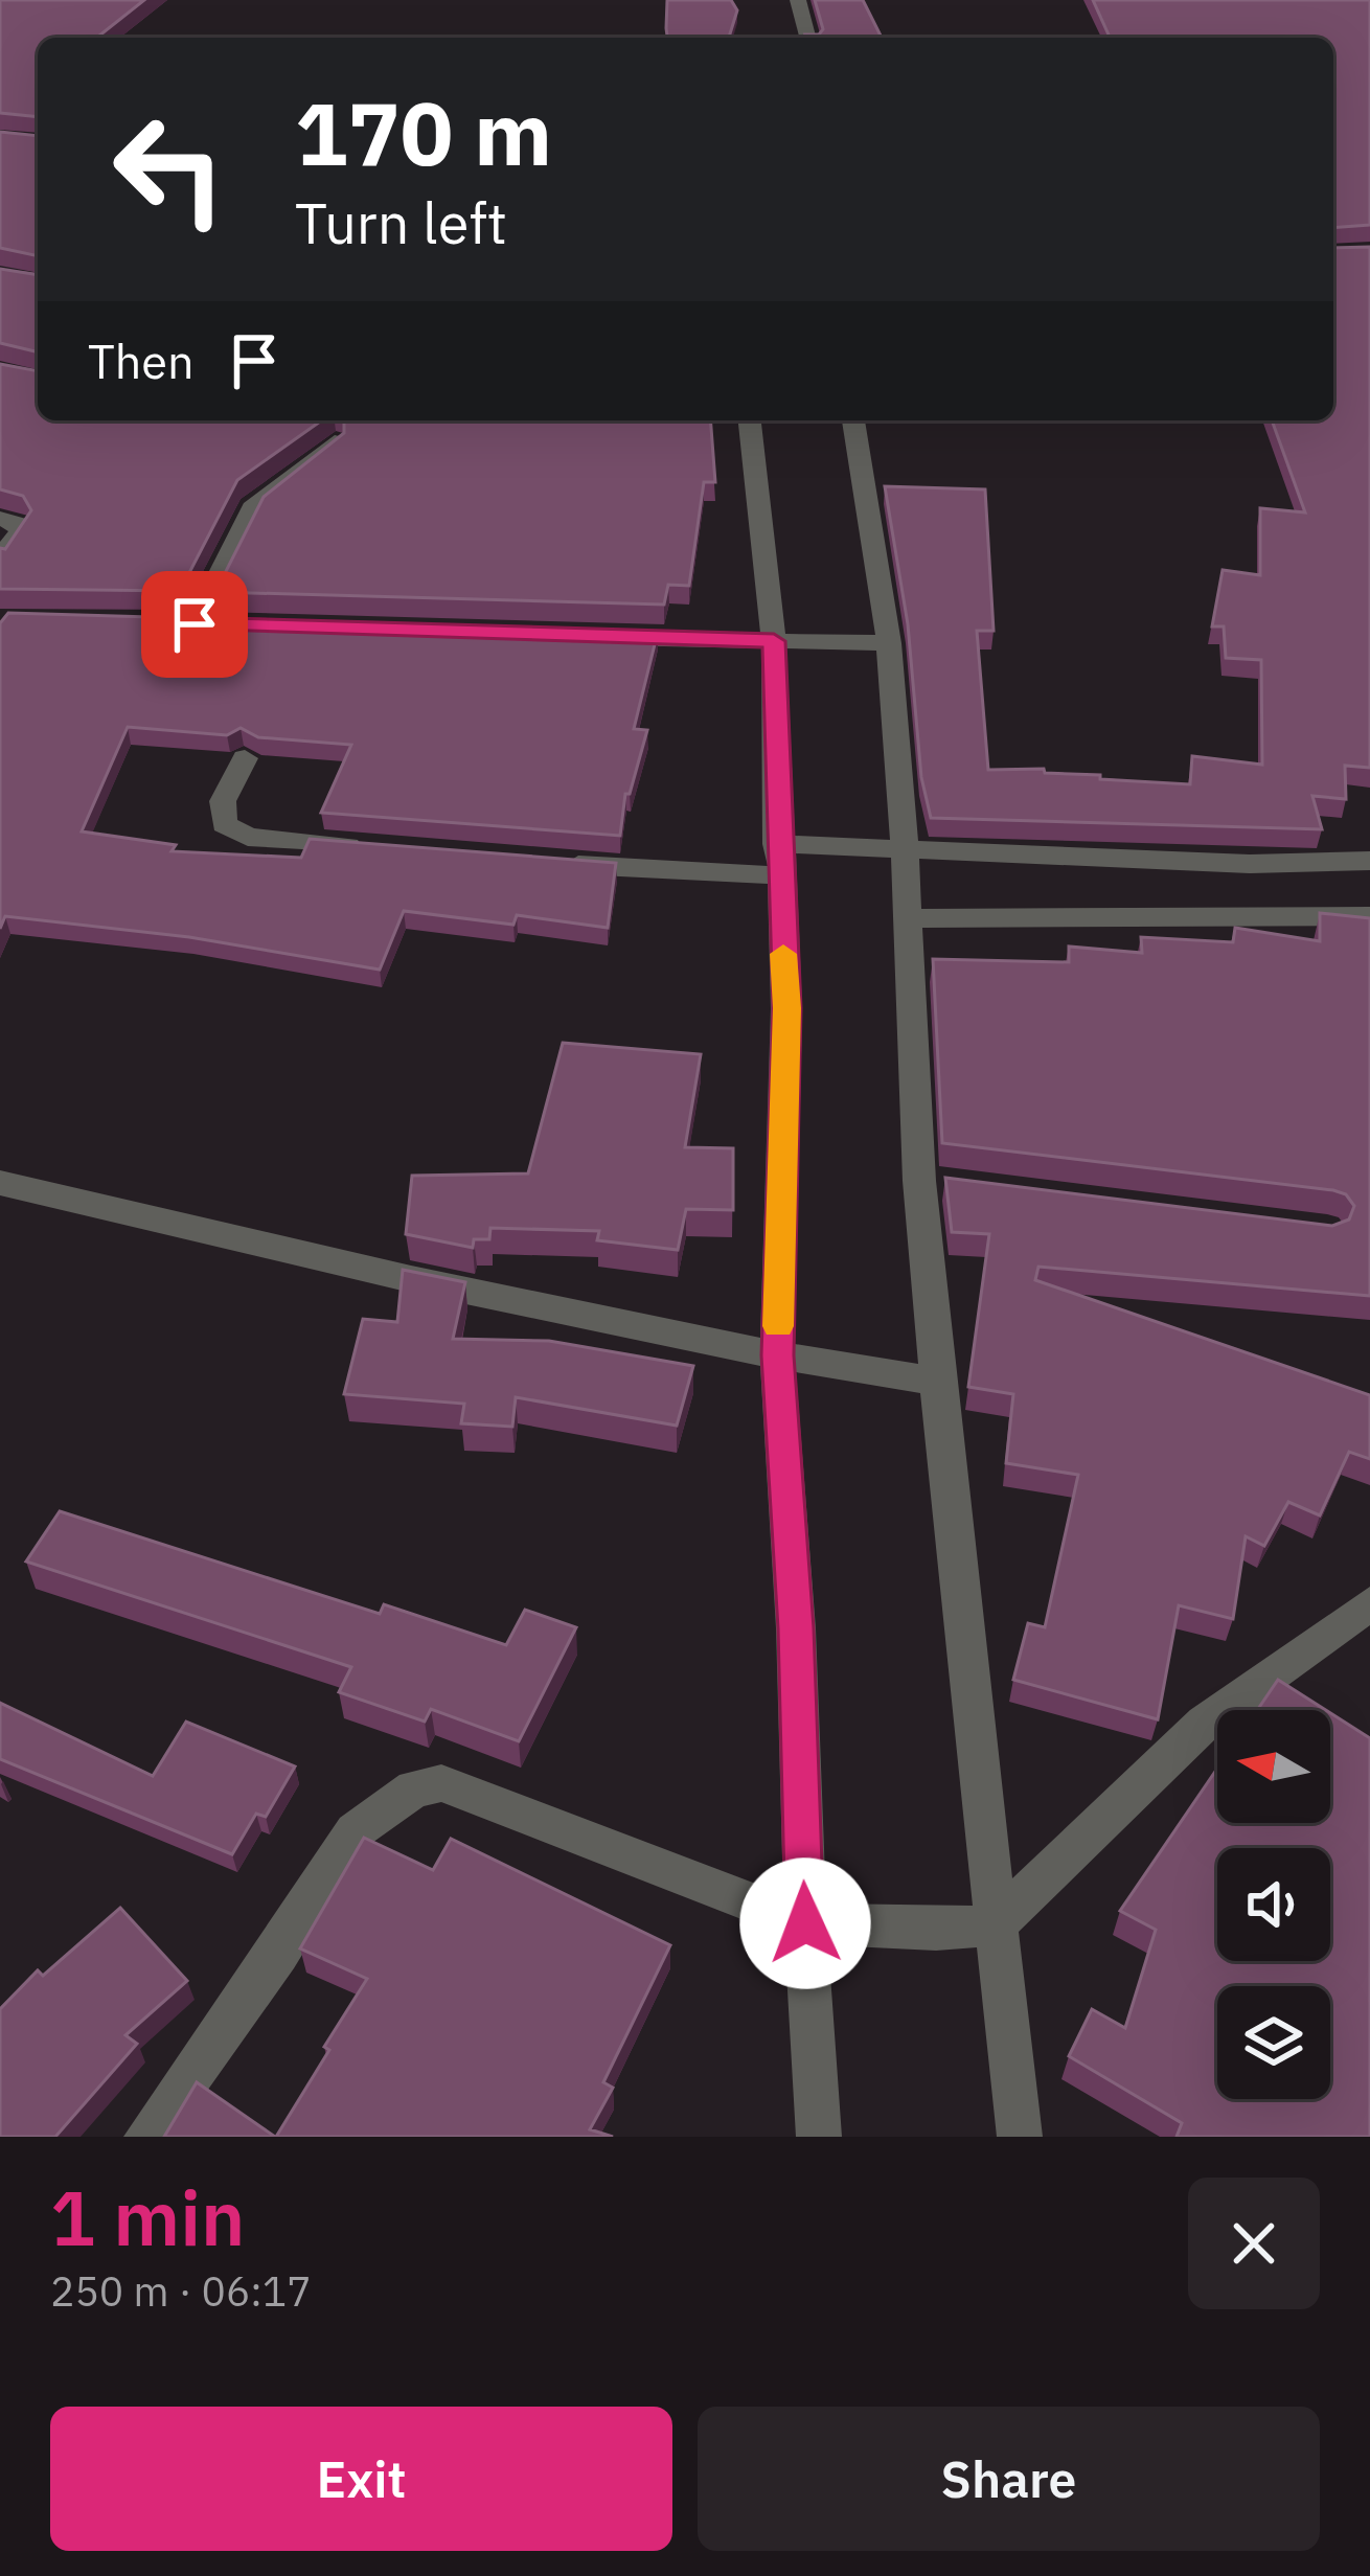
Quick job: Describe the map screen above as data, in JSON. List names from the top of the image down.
{
  "north": "left",
  "page": {
    "turn": ["170 m", "Turn left"],
    "then": "Then",
    "heading": ["1 min", "250 m · 06:17"],
    "buttons": ["Exit", "Share"]
  }
}
